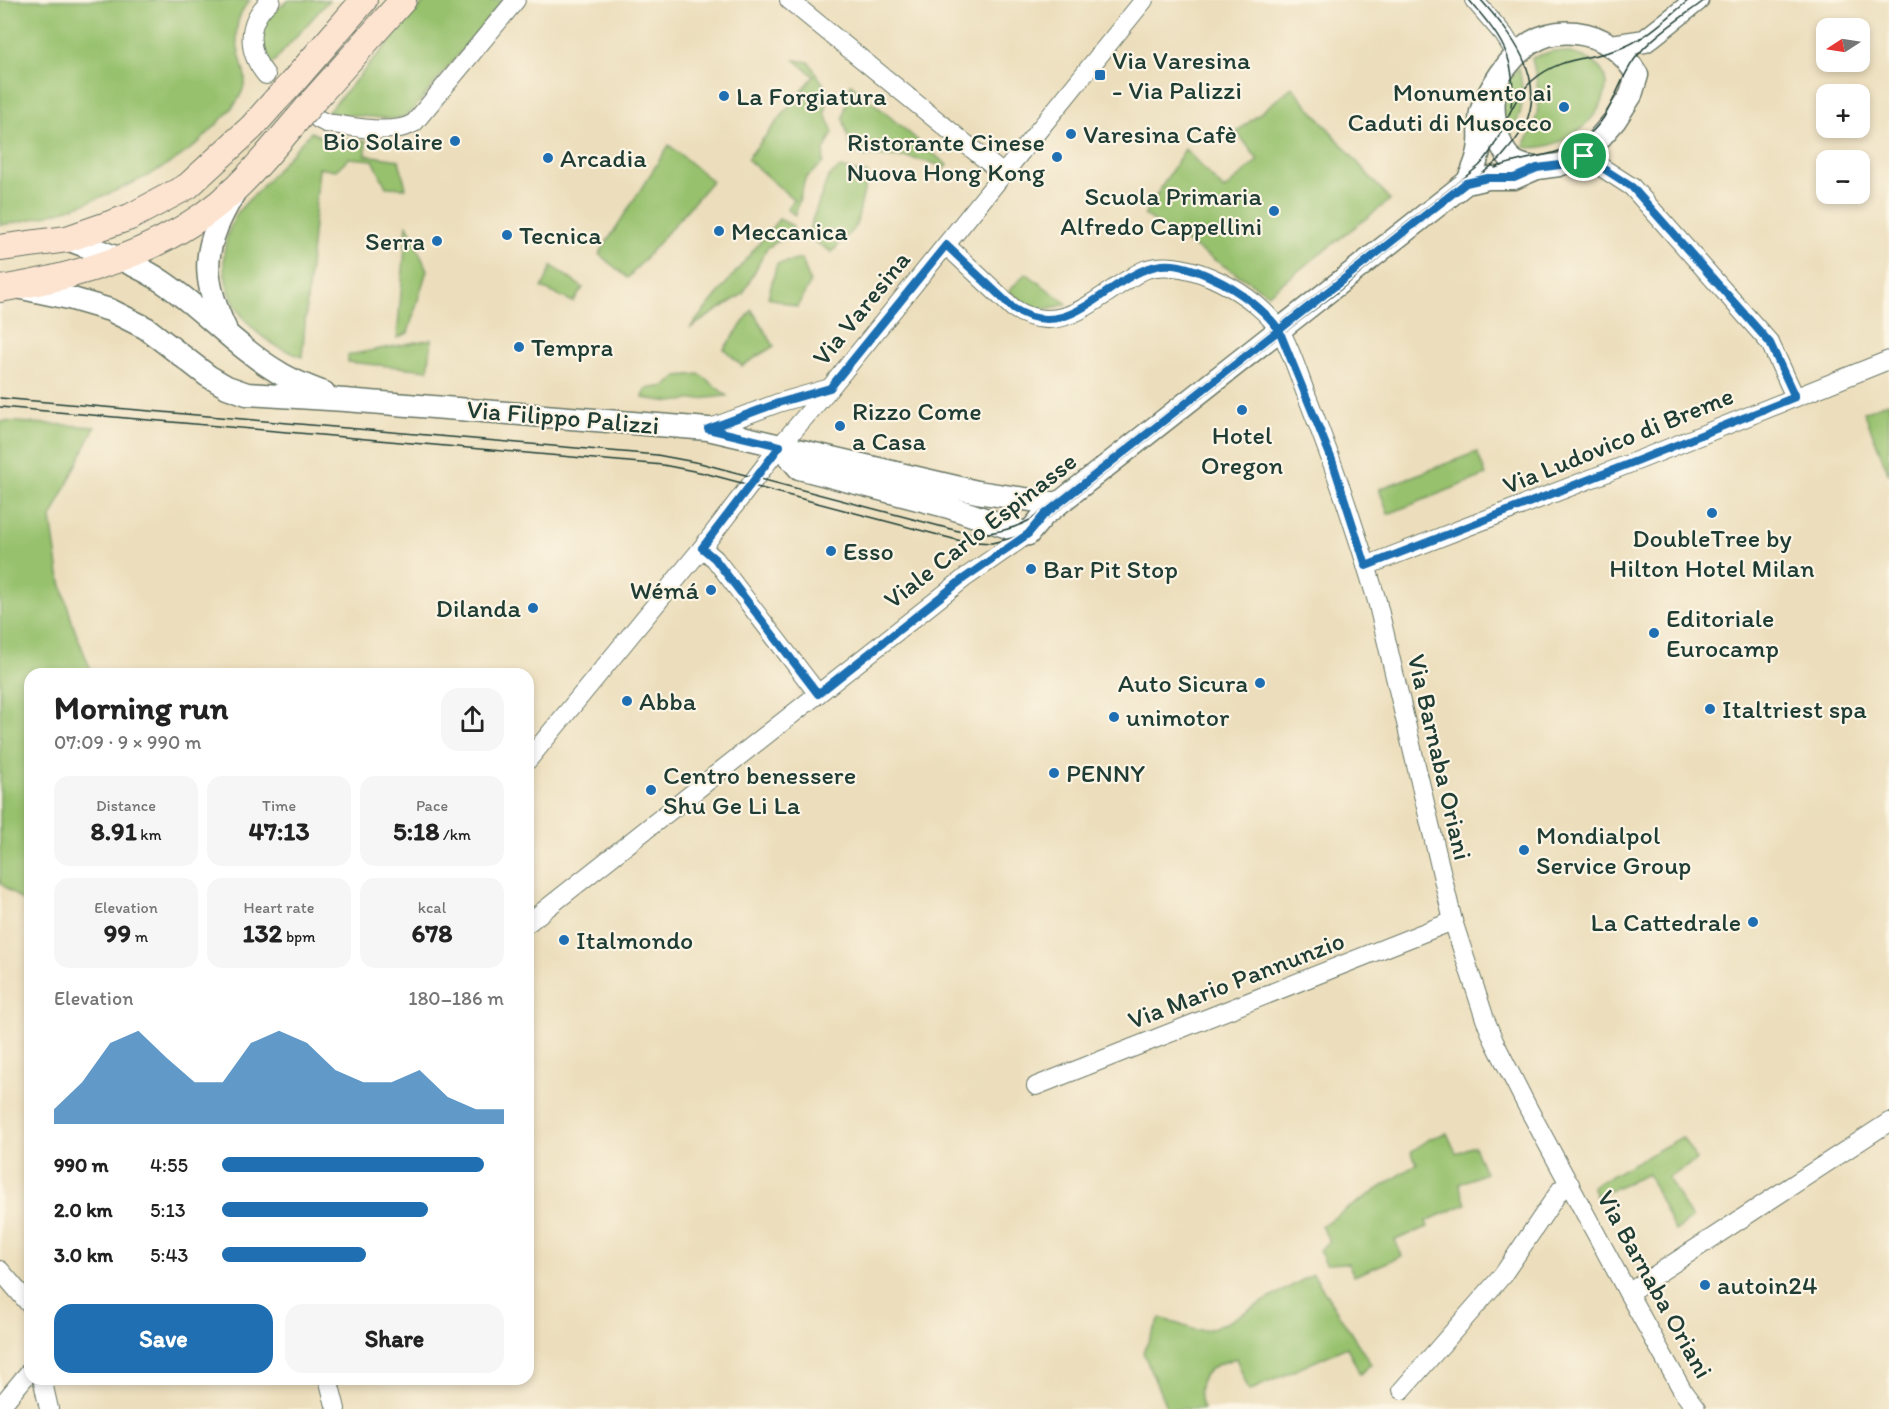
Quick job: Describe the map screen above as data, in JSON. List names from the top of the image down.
{
  "streets": {
    "street": [
      "Via Varesina",
      "Via Filippo Palizzi",
      "Via Ludovico di Breme",
      "Viale Carlo Espinasse",
      "Via Barnaba Oriani",
      "Via Mario Pannunzio"
    ]
  },
  "crossings": [
    ["Via Varesina", "Via Filippo Palizzi"],
    ["Via Varesina", "Via Barnaba Oriani"],
    ["Via Filippo Palizzi", "Viale Carlo Espinasse"],
    ["Via Ludovico di Breme", "Via Barnaba Oriani"],
    ["Viale Carlo Espinasse", "Via Barnaba Oriani"],
    ["Via Barnaba Oriani", "Via Mario Pannunzio"]
  ],
  "places": {
    "transit": ["Via Varesina - Via Palizzi"],
    "other": [
      "La Forgiatura",
      "Monumento ai Caduti di Musocco",
      "Varesina Cafè",
      "Bio Solaire",
      "Ristorante Cinese Nuova Hong Kong",
      "Arcadia",
      "Scuola Primaria Alfredo Cappellini",
      "Meccanica",
      "Tecnica",
      "Serra",
      "Tempra",
      "Hotel Oregon",
      "Rizzo Come a Casa",
      "DoubleTree by Hilton Hotel Milan",
      "Esso",
      "Bar Pit Stop",
      "Wémá",
      "Dilanda",
      "Editoriale Eurocamp",
      "Auto Sicura",
      "Abba",
      "Italtriest spa",
      "unimotor",
      "PENNY",
      "Centro benessere Shu Ge Li La",
      "Mondialpol Service Group",
      "La Cattedrale",
      "Italmondo",
      "autoin24"
    ]
  },
  "north": "left",
  "page": {
    "map_buttons": ["+", "−"],
    "heading": ["Morning run", "07:09 · 9 × 990 m"],
    "stats": [
      ["Distance", "8.91 km"],
      ["Time", "47:13"],
      ["Pace", "5:18 /km"],
      ["Elevation", "99 m"],
      ["Heart rate", "132 bpm"],
      ["kcal", "678"]
    ],
    "chart": ["Elevation", "180–186 m"],
    "list": [
      {
        "name": "990 m",
        "note": "4:55"
      },
      {
        "name": "2.0 km",
        "note": "5:13"
      },
      {
        "name": "3.0 km",
        "note": "5:43"
      }
    ],
    "buttons": ["Save", "Share"]
  }
}
